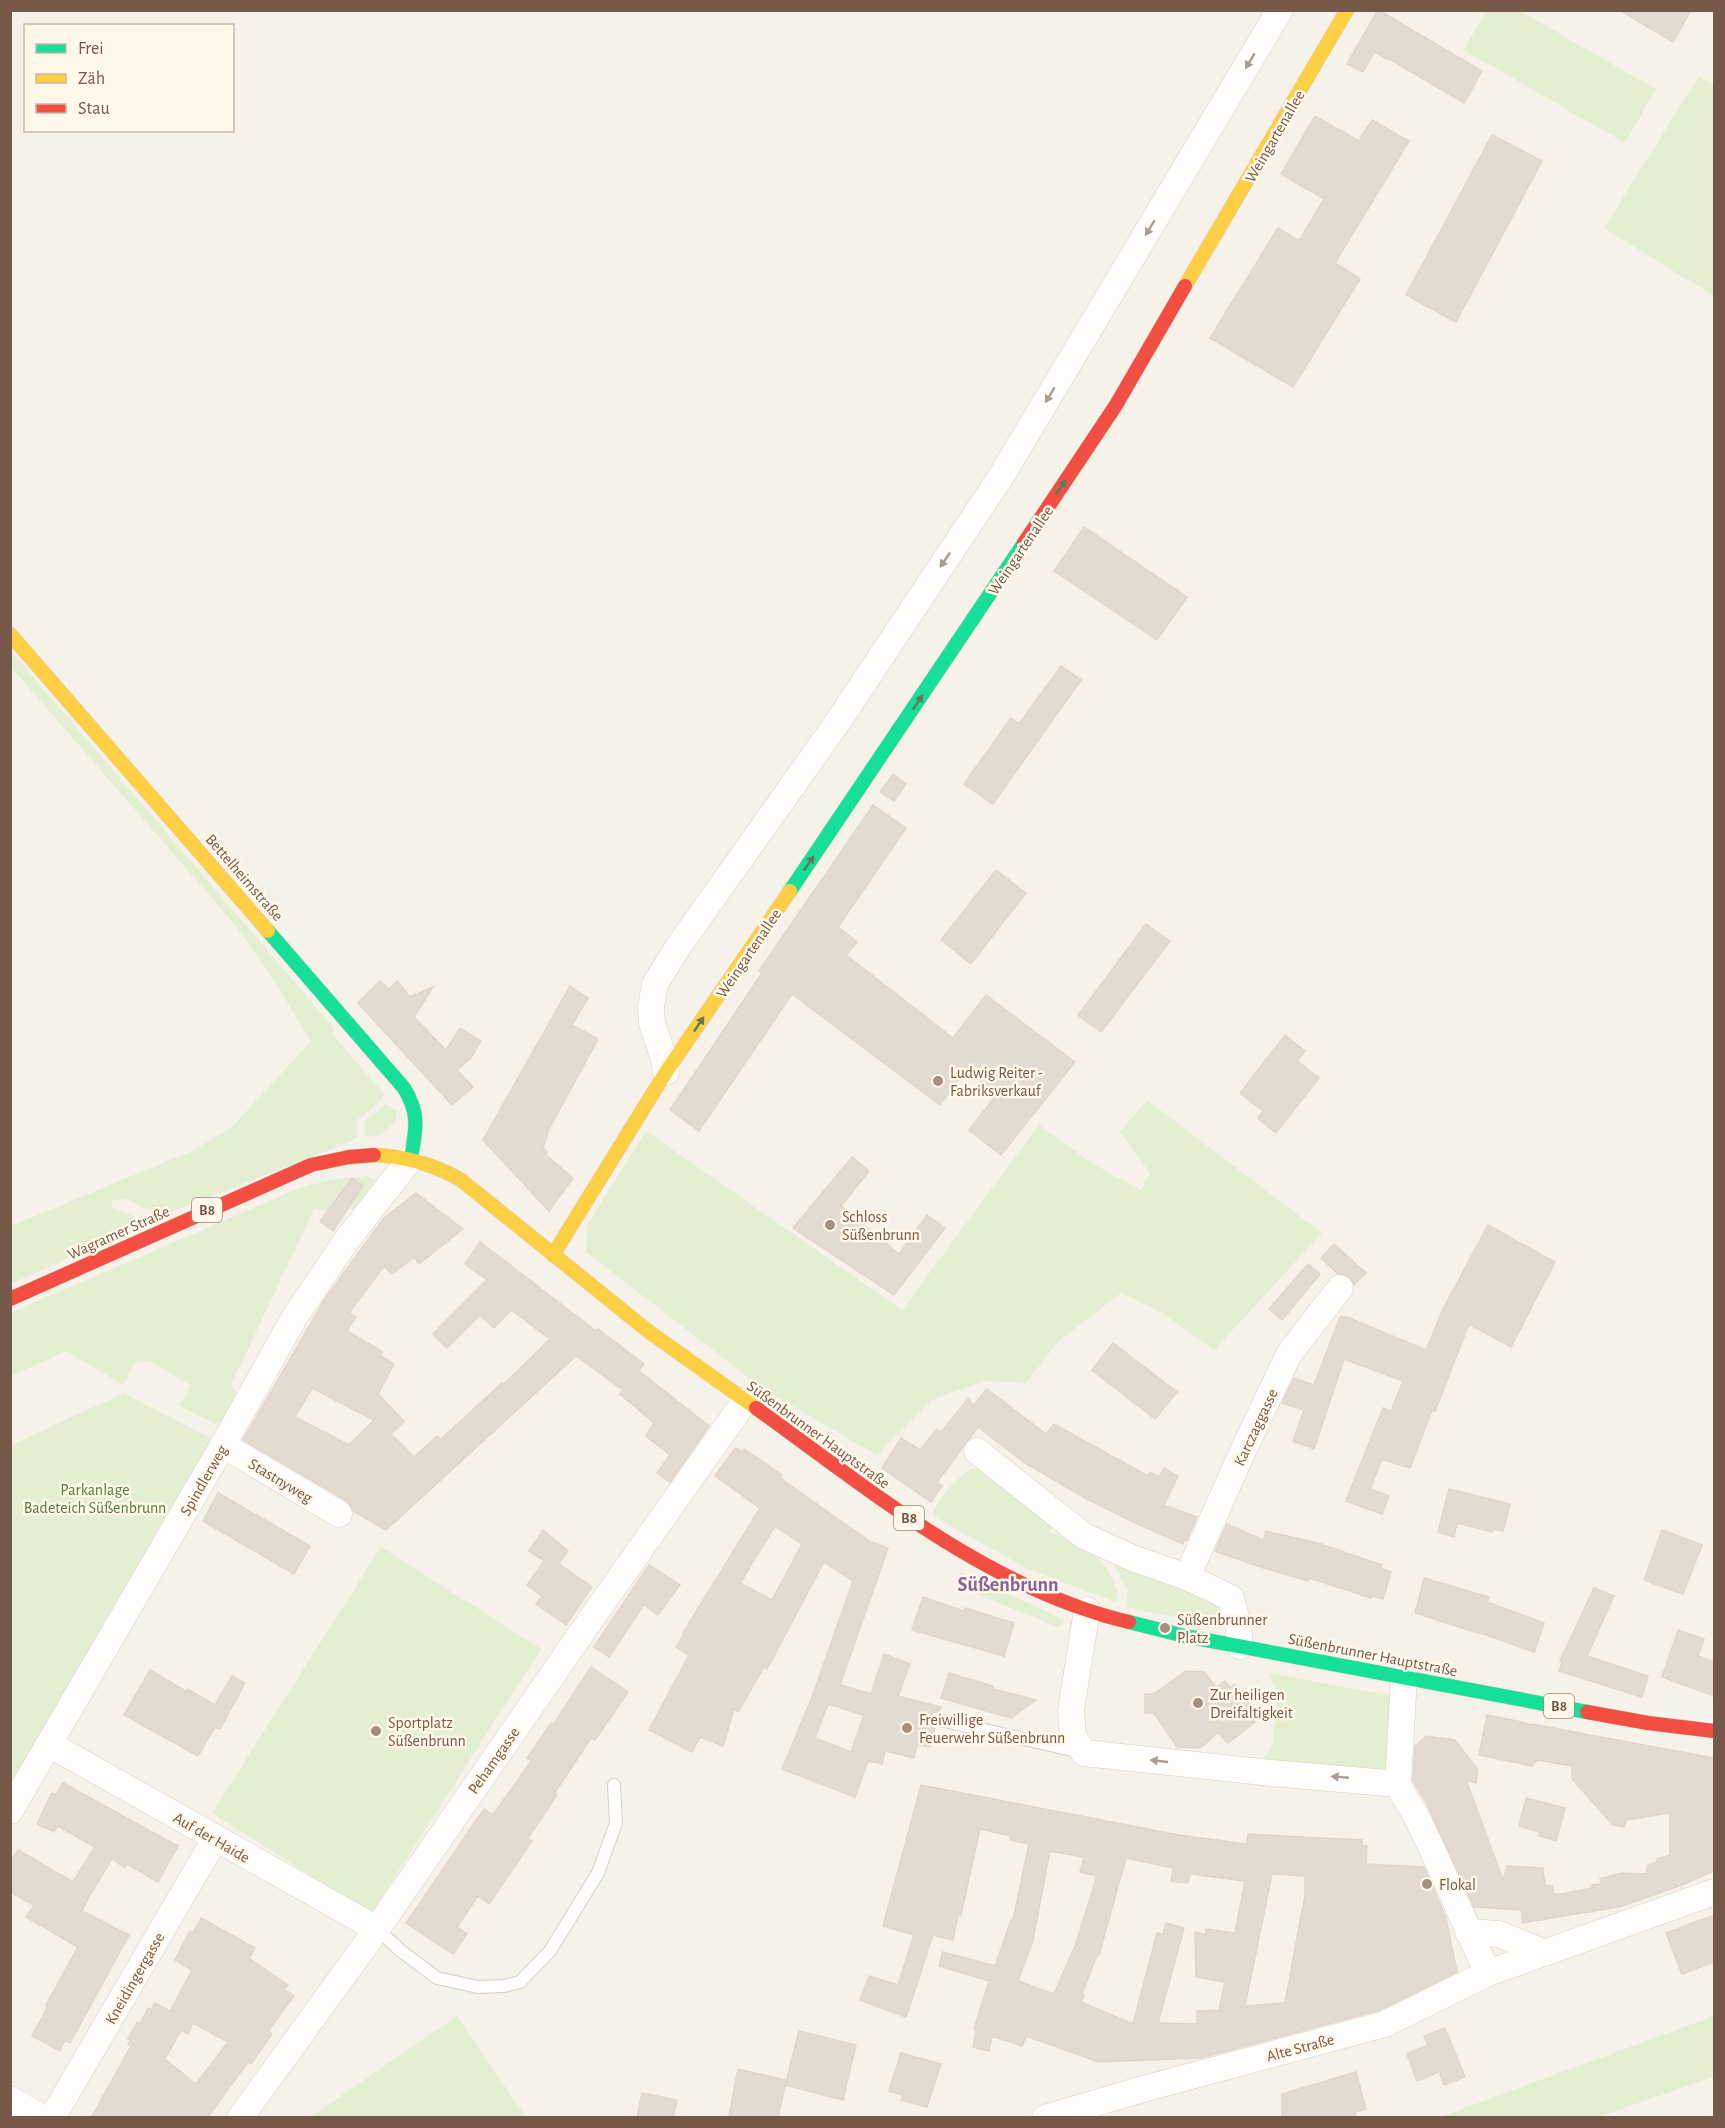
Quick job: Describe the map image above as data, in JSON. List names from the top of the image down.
{
  "streets": {
    "street": [
      "Weingartenallee",
      "Bettelheimstraße",
      "B8",
      "Wagramer Straße",
      "Karczaggasse",
      "Süßenbrunner Hauptstraße",
      "Spindlerweg",
      "Stastnyweg",
      "Pehamgasse",
      "Auf der Haide",
      "Kneidingergasse",
      "Alte Straße"
    ]
  },
  "crossings": [
    ["Weingartenallee", "Süßenbrunner Hauptstraße"],
    ["Bettelheimstraße", "Wagramer Straße"],
    ["Bettelheimstraße", "Süßenbrunner Hauptstraße"],
    ["Bettelheimstraße", "Spindlerweg"],
    ["Wagramer Straße", "Süßenbrunner Hauptstraße"],
    ["Wagramer Straße", "Spindlerweg"],
    ["Süßenbrunner Hauptstraße", "Spindlerweg"],
    ["Süßenbrunner Hauptstraße", "Pehamgasse"],
    ["Spindlerweg", "Stastnyweg"],
    ["Spindlerweg", "Auf der Haide"],
    ["Pehamgasse", "Auf der Haide"],
    ["Auf der Haide", "Kneidingergasse"]
  ],
  "districts": ["Süßenbrunn"],
  "parks": ["Parkanlage Badeteich Süßenbrunn"],
  "places": [
    "Ludwig Reiter - Fabriksverkauf",
    "Schloss Süßenbrunn",
    "Süßenbrunner Platz",
    "Zur heiligen Dreifaltigkeit",
    "Freiwillige Feuerwehr Süßenbrunn",
    "Sportplatz Süßenbrunn",
    "Flokal"
  ],
  "legend": ["Frei", "Zäh", "Stau"]
}
